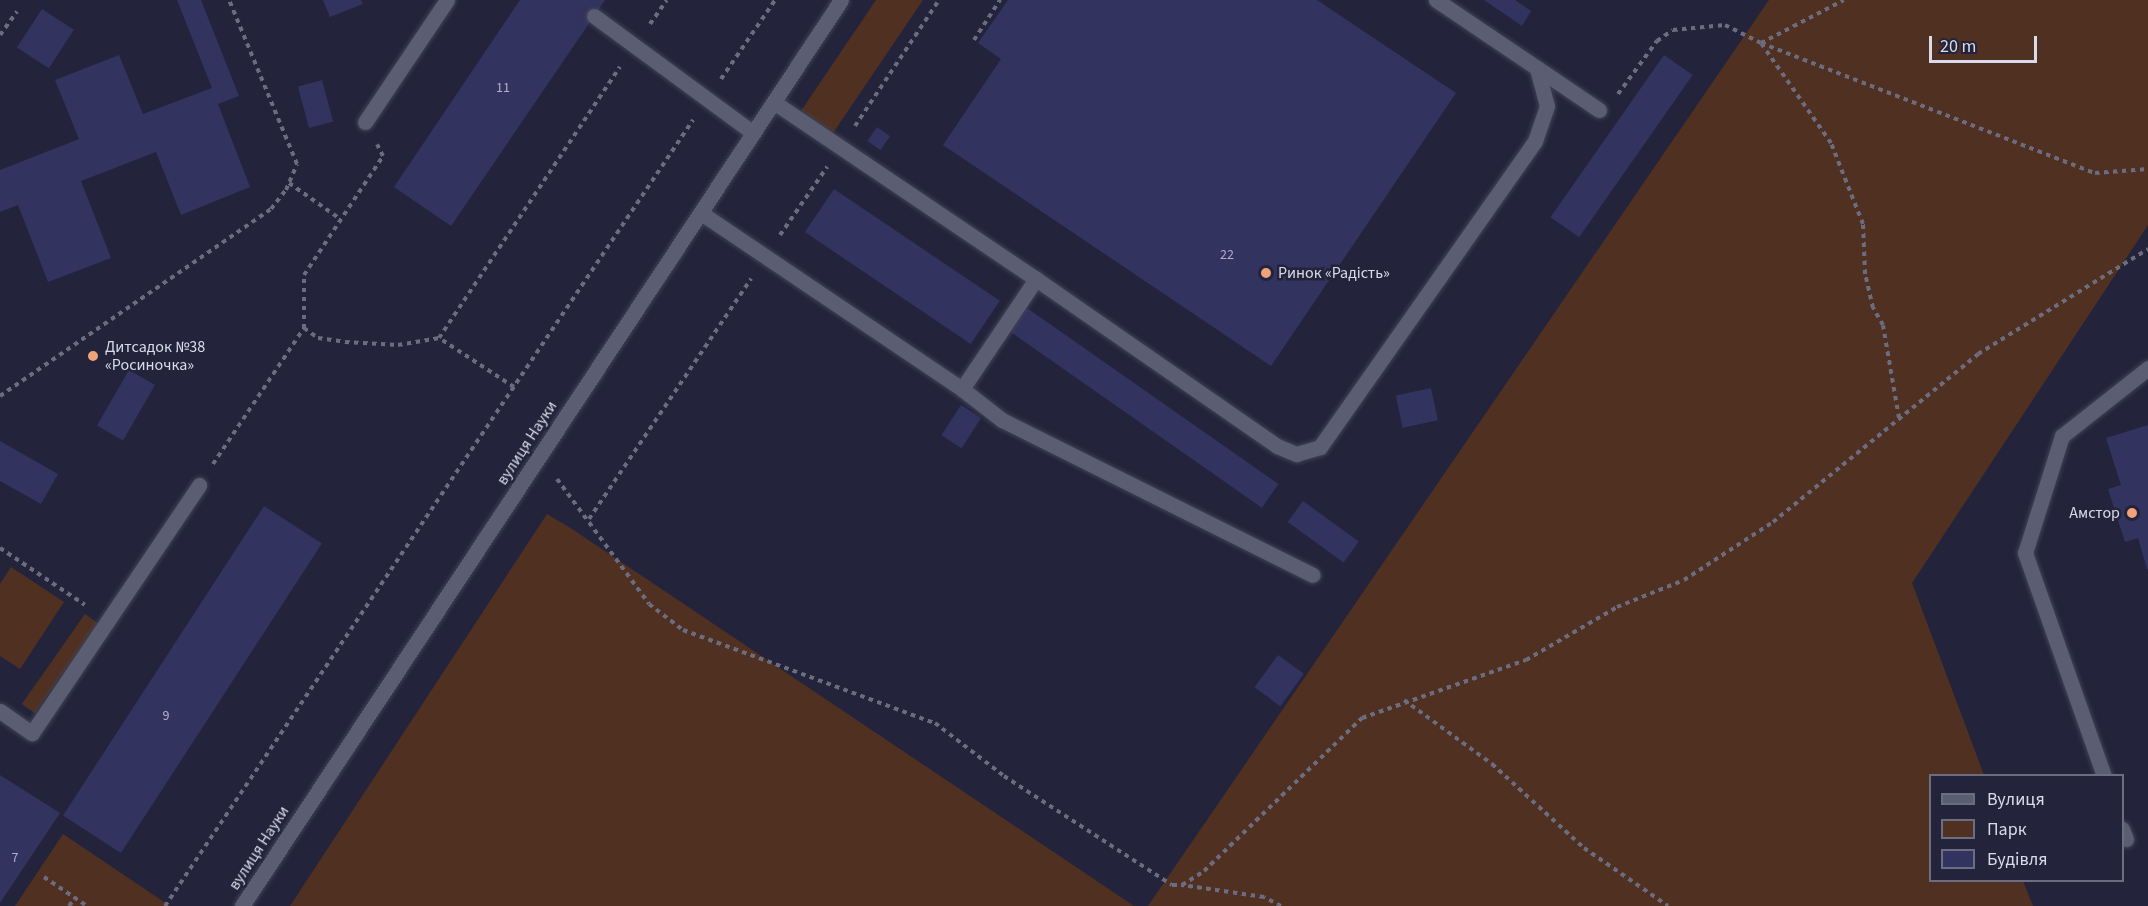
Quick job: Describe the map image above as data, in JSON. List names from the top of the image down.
{
  "streets": {
    "street": ["вулиця Науки"]
  },
  "places": ["Ринок «Радість»", "Дитсадок №38 «Росиночка»", "Амстор"],
  "house_numbers": [
    "11",
    "22",
    "9",
    "7"
  ],
  "legend": ["Вулиця", "Парк", "Будівля"],
  "scale_bar": "20 m"
}
